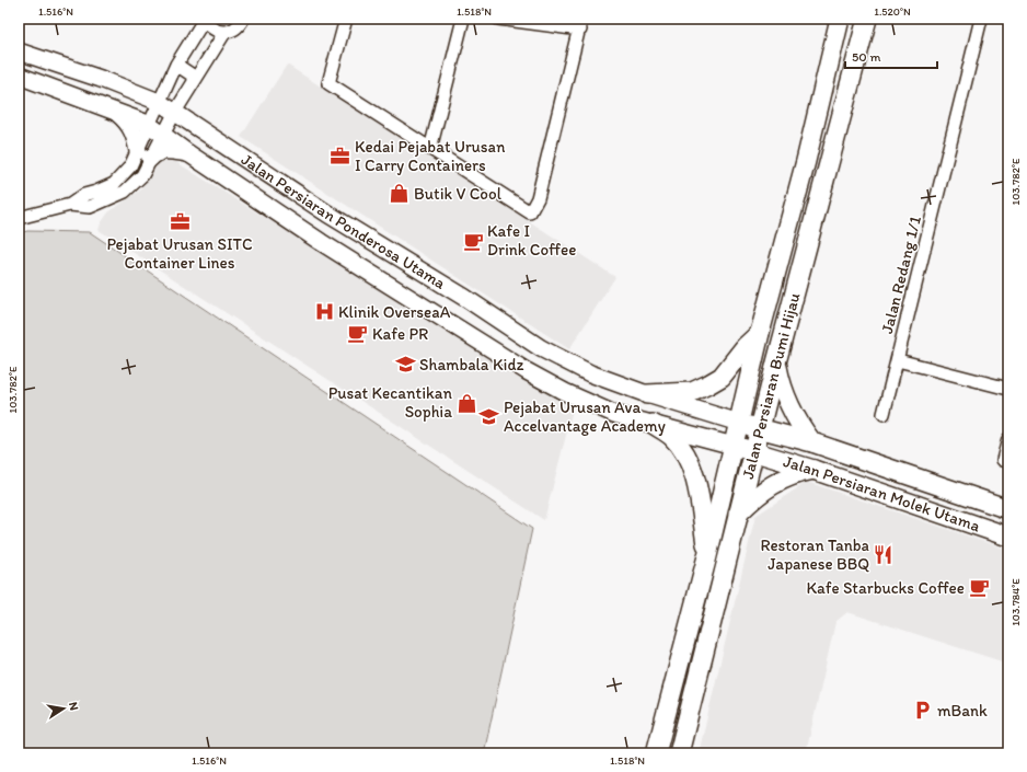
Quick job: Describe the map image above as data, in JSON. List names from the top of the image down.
{
  "streets": {
    "main road": ["Jalan Persiaran Ponderosa Utama", "Jalan Persiaran Bumi Hijau", "Jalan Persiaran Molek Utama"],
    "street": ["Jalan Redang 1/1"]
  },
  "crossings": [
    ["Jalan Persiaran Ponderosa Utama", "Jalan Persiaran Bumi Hijau"],
    ["Jalan Persiaran Ponderosa Utama", "Jalan Persiaran Molek Utama"],
    ["Jalan Persiaran Bumi Hijau", "Jalan Persiaran Molek Utama"]
  ],
  "places": {
    "office": ["Kedai Pejabat Urusan I Carry Containers", "Pejabat Urusan SITC Container Lines"],
    "shop": ["Butik V Cool", "Pusat Kecantikan Sophia"],
    "cafe": ["Kafe I Drink Coffee", "Kafe PR", "Kafe Starbucks Coffee"],
    "hospital": ["Klinik OverseaA"],
    "school or university": ["Shambala Kidz", "Pejabat Urusan Ava Accelvantage Academy"],
    "restaurant": ["Restoran Tanba Japanese BBQ"],
    "parking": ["mBank"]
  },
  "scale_bar": "50 m",
  "north": "right",
  "coordinates": [
    "1.516°N",
    "1.518°N",
    "1.520°N",
    "103.782°E",
    "103.784°E"
  ]
}
